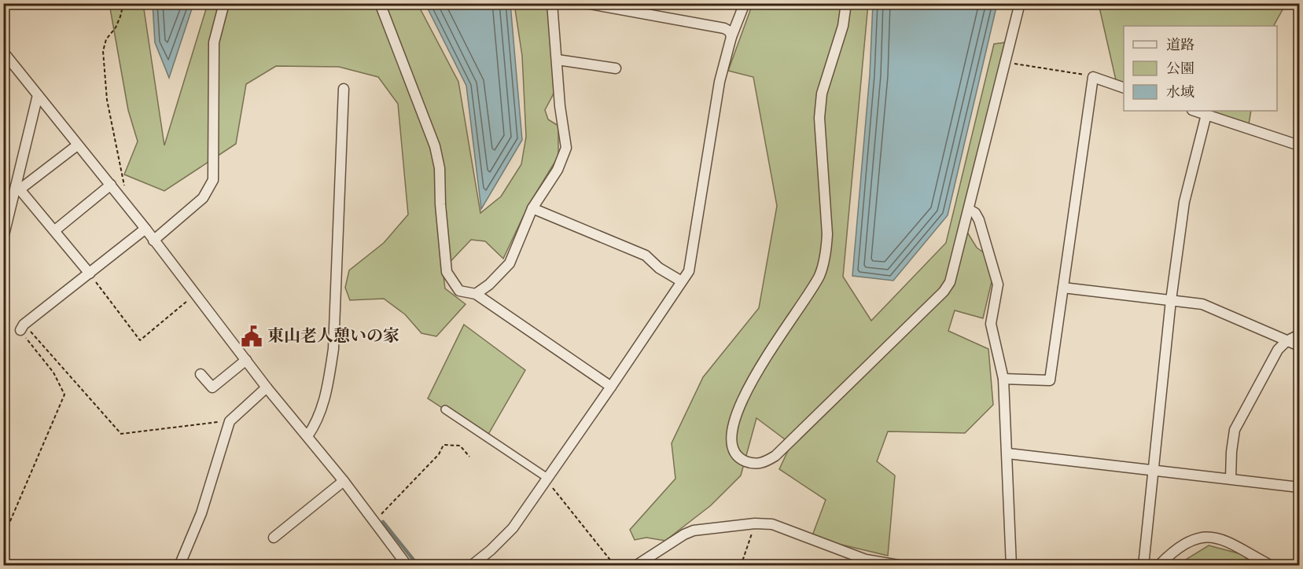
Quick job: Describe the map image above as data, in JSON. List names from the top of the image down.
{
  "places": {
    "public building": ["東山老人憩いの家"]
  },
  "legend": ["道路", "公園", "水域"]
}
